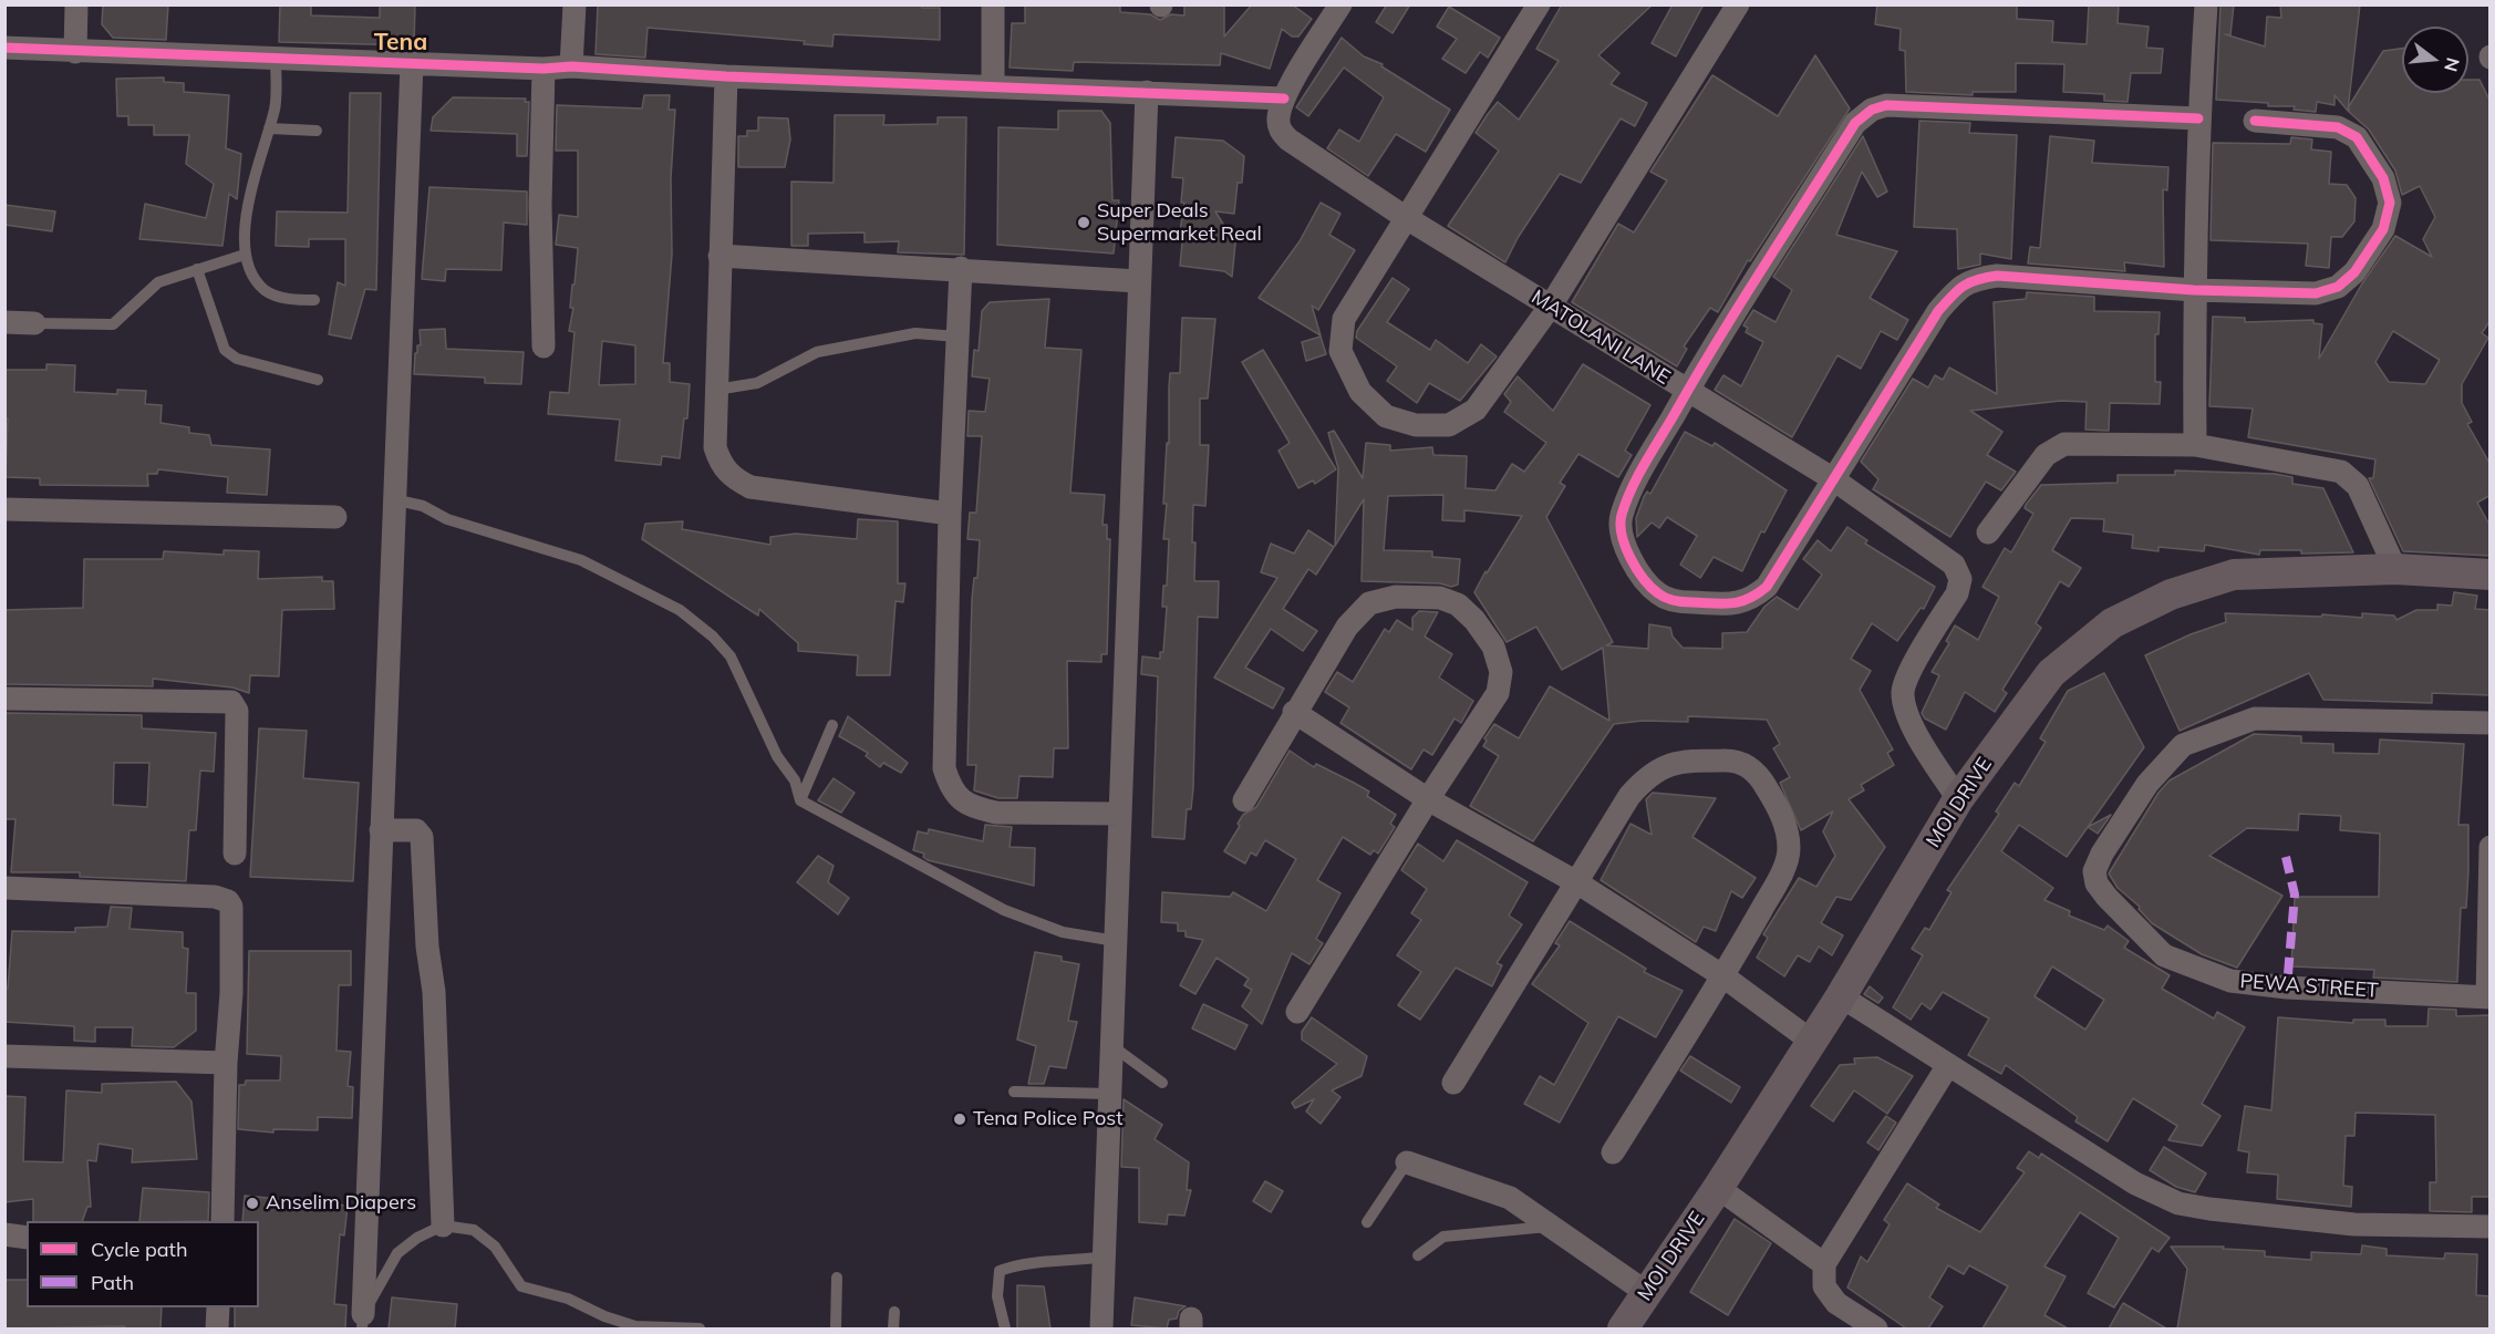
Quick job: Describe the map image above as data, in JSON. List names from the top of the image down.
{
  "streets": {
    "street": ["MATOLANI LANE", "MOI DRIVE", "PEWA STREET"]
  },
  "crossings": [
    ["MATOLANI LANE", "MOI DRIVE"]
  ],
  "districts": ["Tena"],
  "places": ["Super Deals Supermarket Real", "Tena Police Post", "Anselim Diapers"],
  "legend": ["Cycle path", "Path"],
  "north": "right"
}
